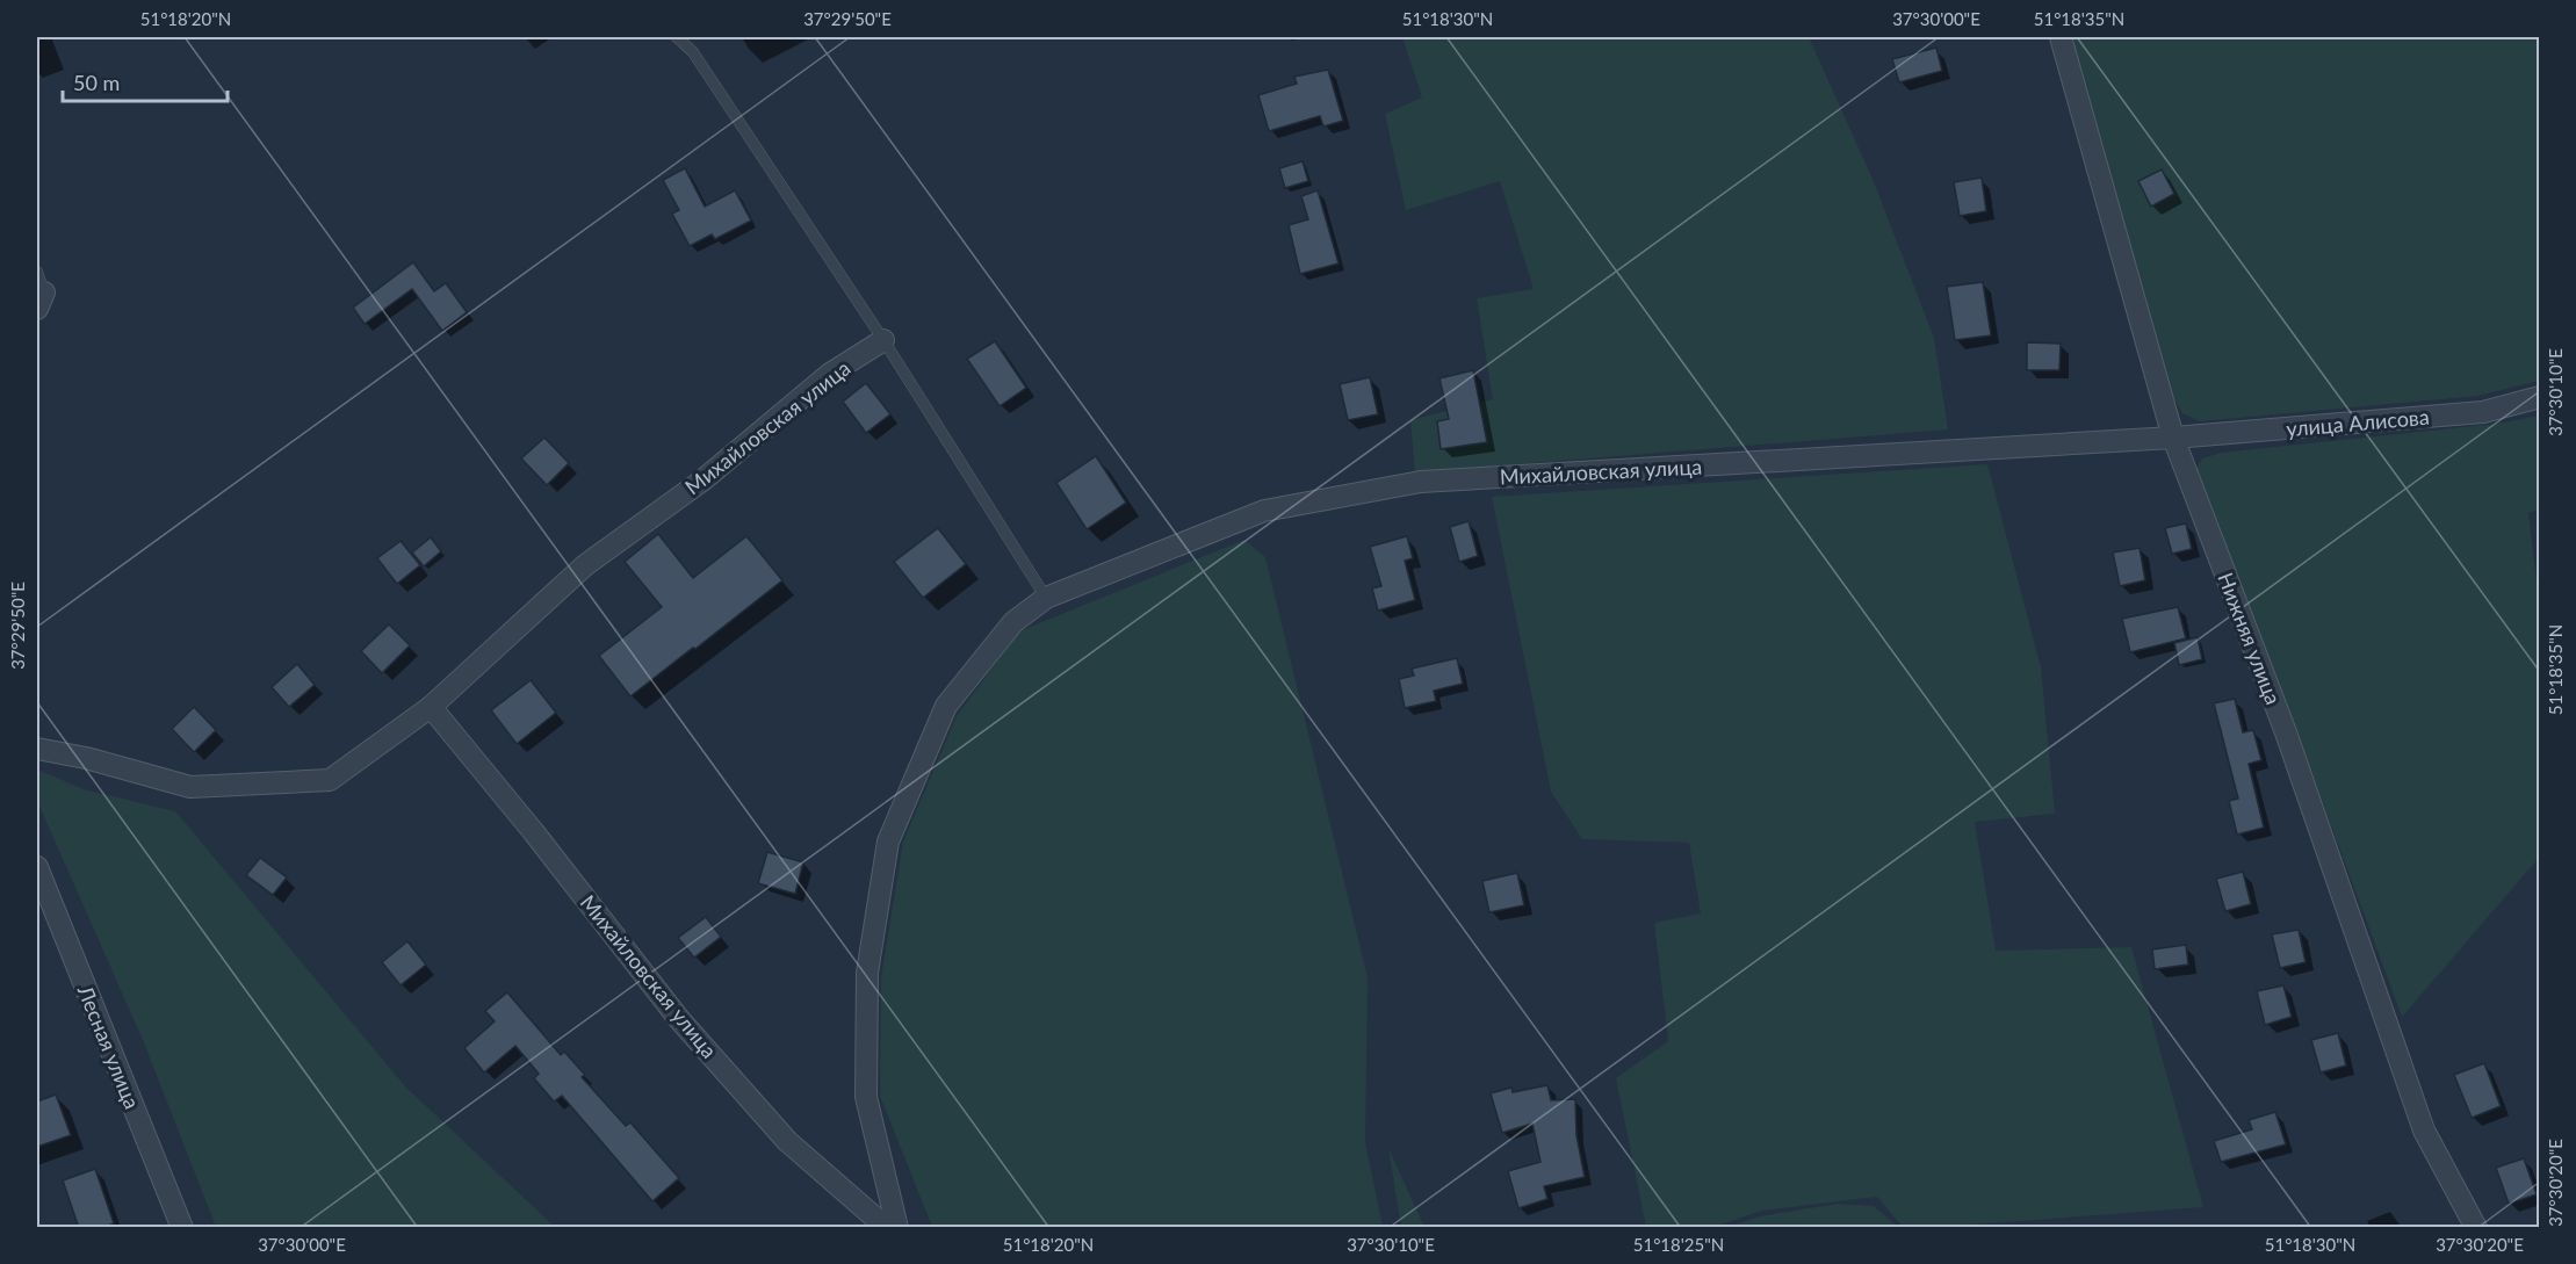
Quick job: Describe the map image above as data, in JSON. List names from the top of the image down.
{
  "streets": {
    "street": [
      "улица Алисова",
      "Михайловская улица",
      "Нижняя улица",
      "Лесная улица"
    ]
  },
  "crossings": [
    ["улица Алисова", "Михайловская улица"],
    ["улица Алисова", "Нижняя улица"],
    ["Михайловская улица", "Нижняя улица"]
  ],
  "scale_bar": "50 m",
  "coordinates": [
    "51°18'20\"N",
    "37°29'50\"E",
    "51°18'30\"N",
    "37°30'00\"E",
    "51°18'35\"N",
    "37°30'10\"E",
    "37°30'20\"E",
    "51°18'25\"N"
  ]
}
